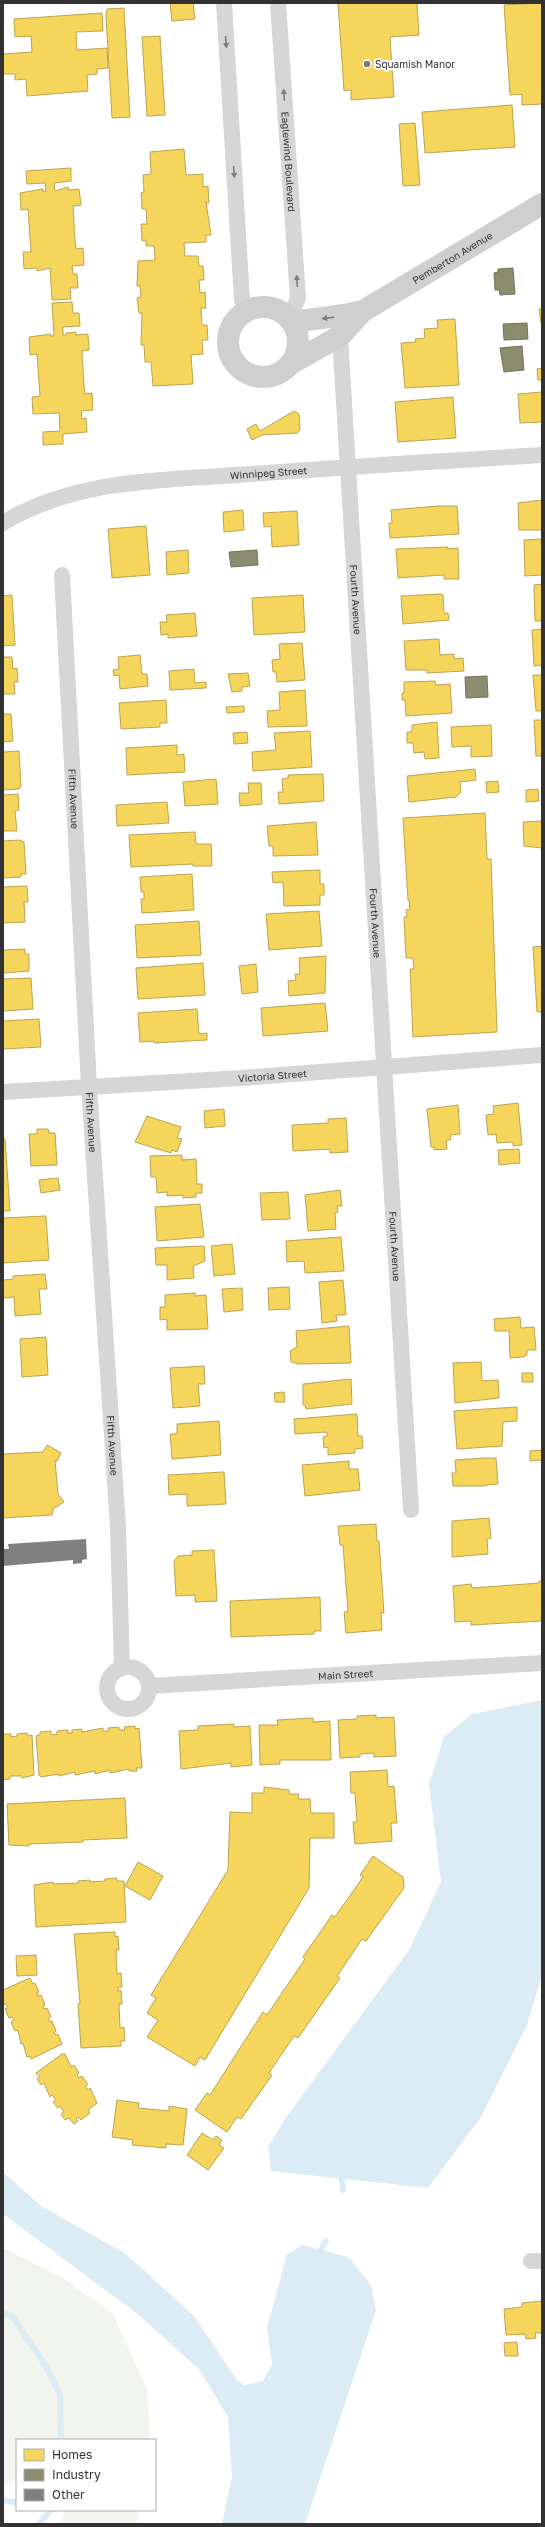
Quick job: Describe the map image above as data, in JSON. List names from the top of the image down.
{
  "streets": {
    "street": [
      "Eaglewind Boulevard",
      "Pemberton Avenue",
      "Winnipeg Street",
      "Fourth Avenue",
      "Fifth Avenue",
      "Victoria Street",
      "Main Street"
    ]
  },
  "crossings": [
    ["Eaglewind Boulevard", "Pemberton Avenue"],
    ["Pemberton Avenue", "Fourth Avenue"],
    ["Winnipeg Street", "Fourth Avenue"],
    ["Fourth Avenue", "Victoria Street"],
    ["Fifth Avenue", "Victoria Street"],
    ["Fifth Avenue", "Main Street"]
  ],
  "places": ["Squamish Manor"],
  "legend": ["Homes", "Industry", "Other"]
}
